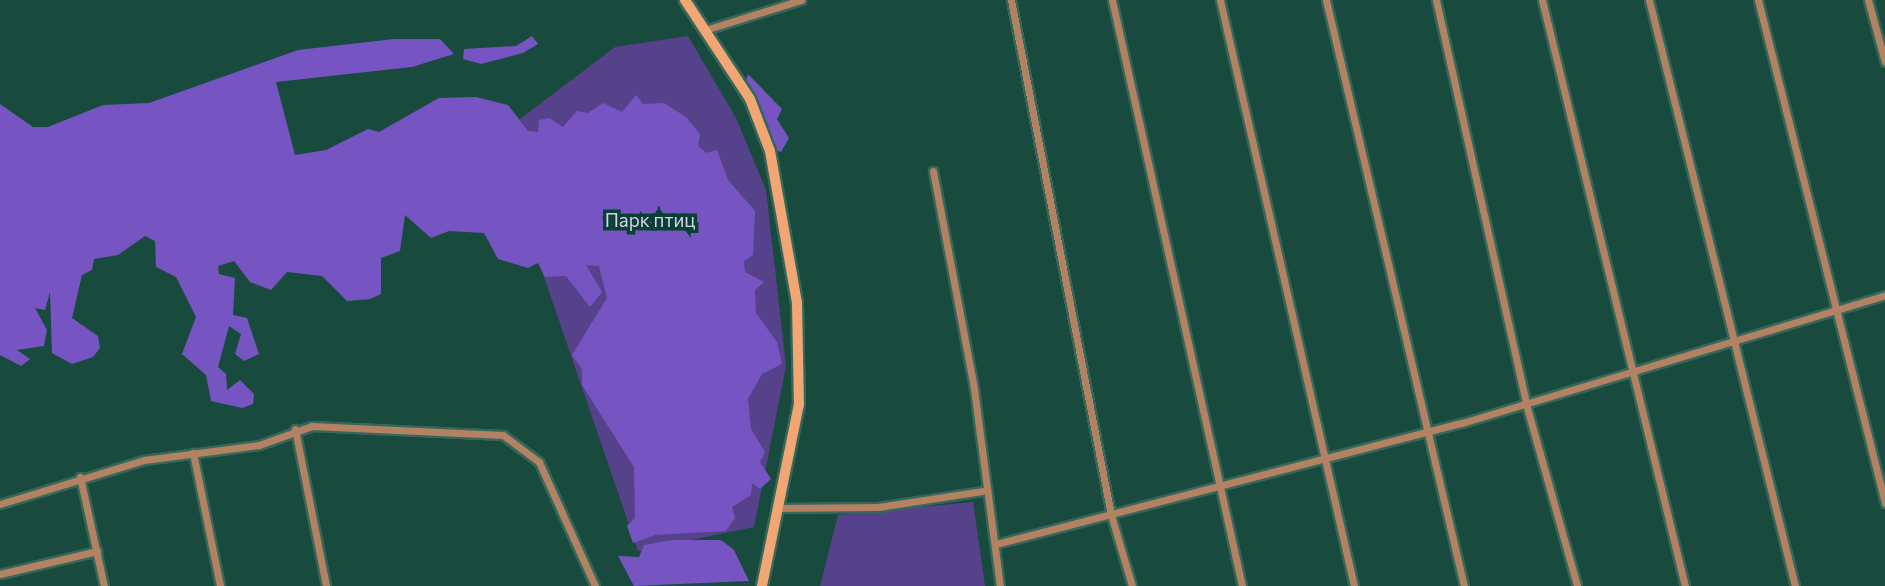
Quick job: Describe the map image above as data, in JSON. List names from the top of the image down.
{
  "parks": ["Парк птиц"]
}
